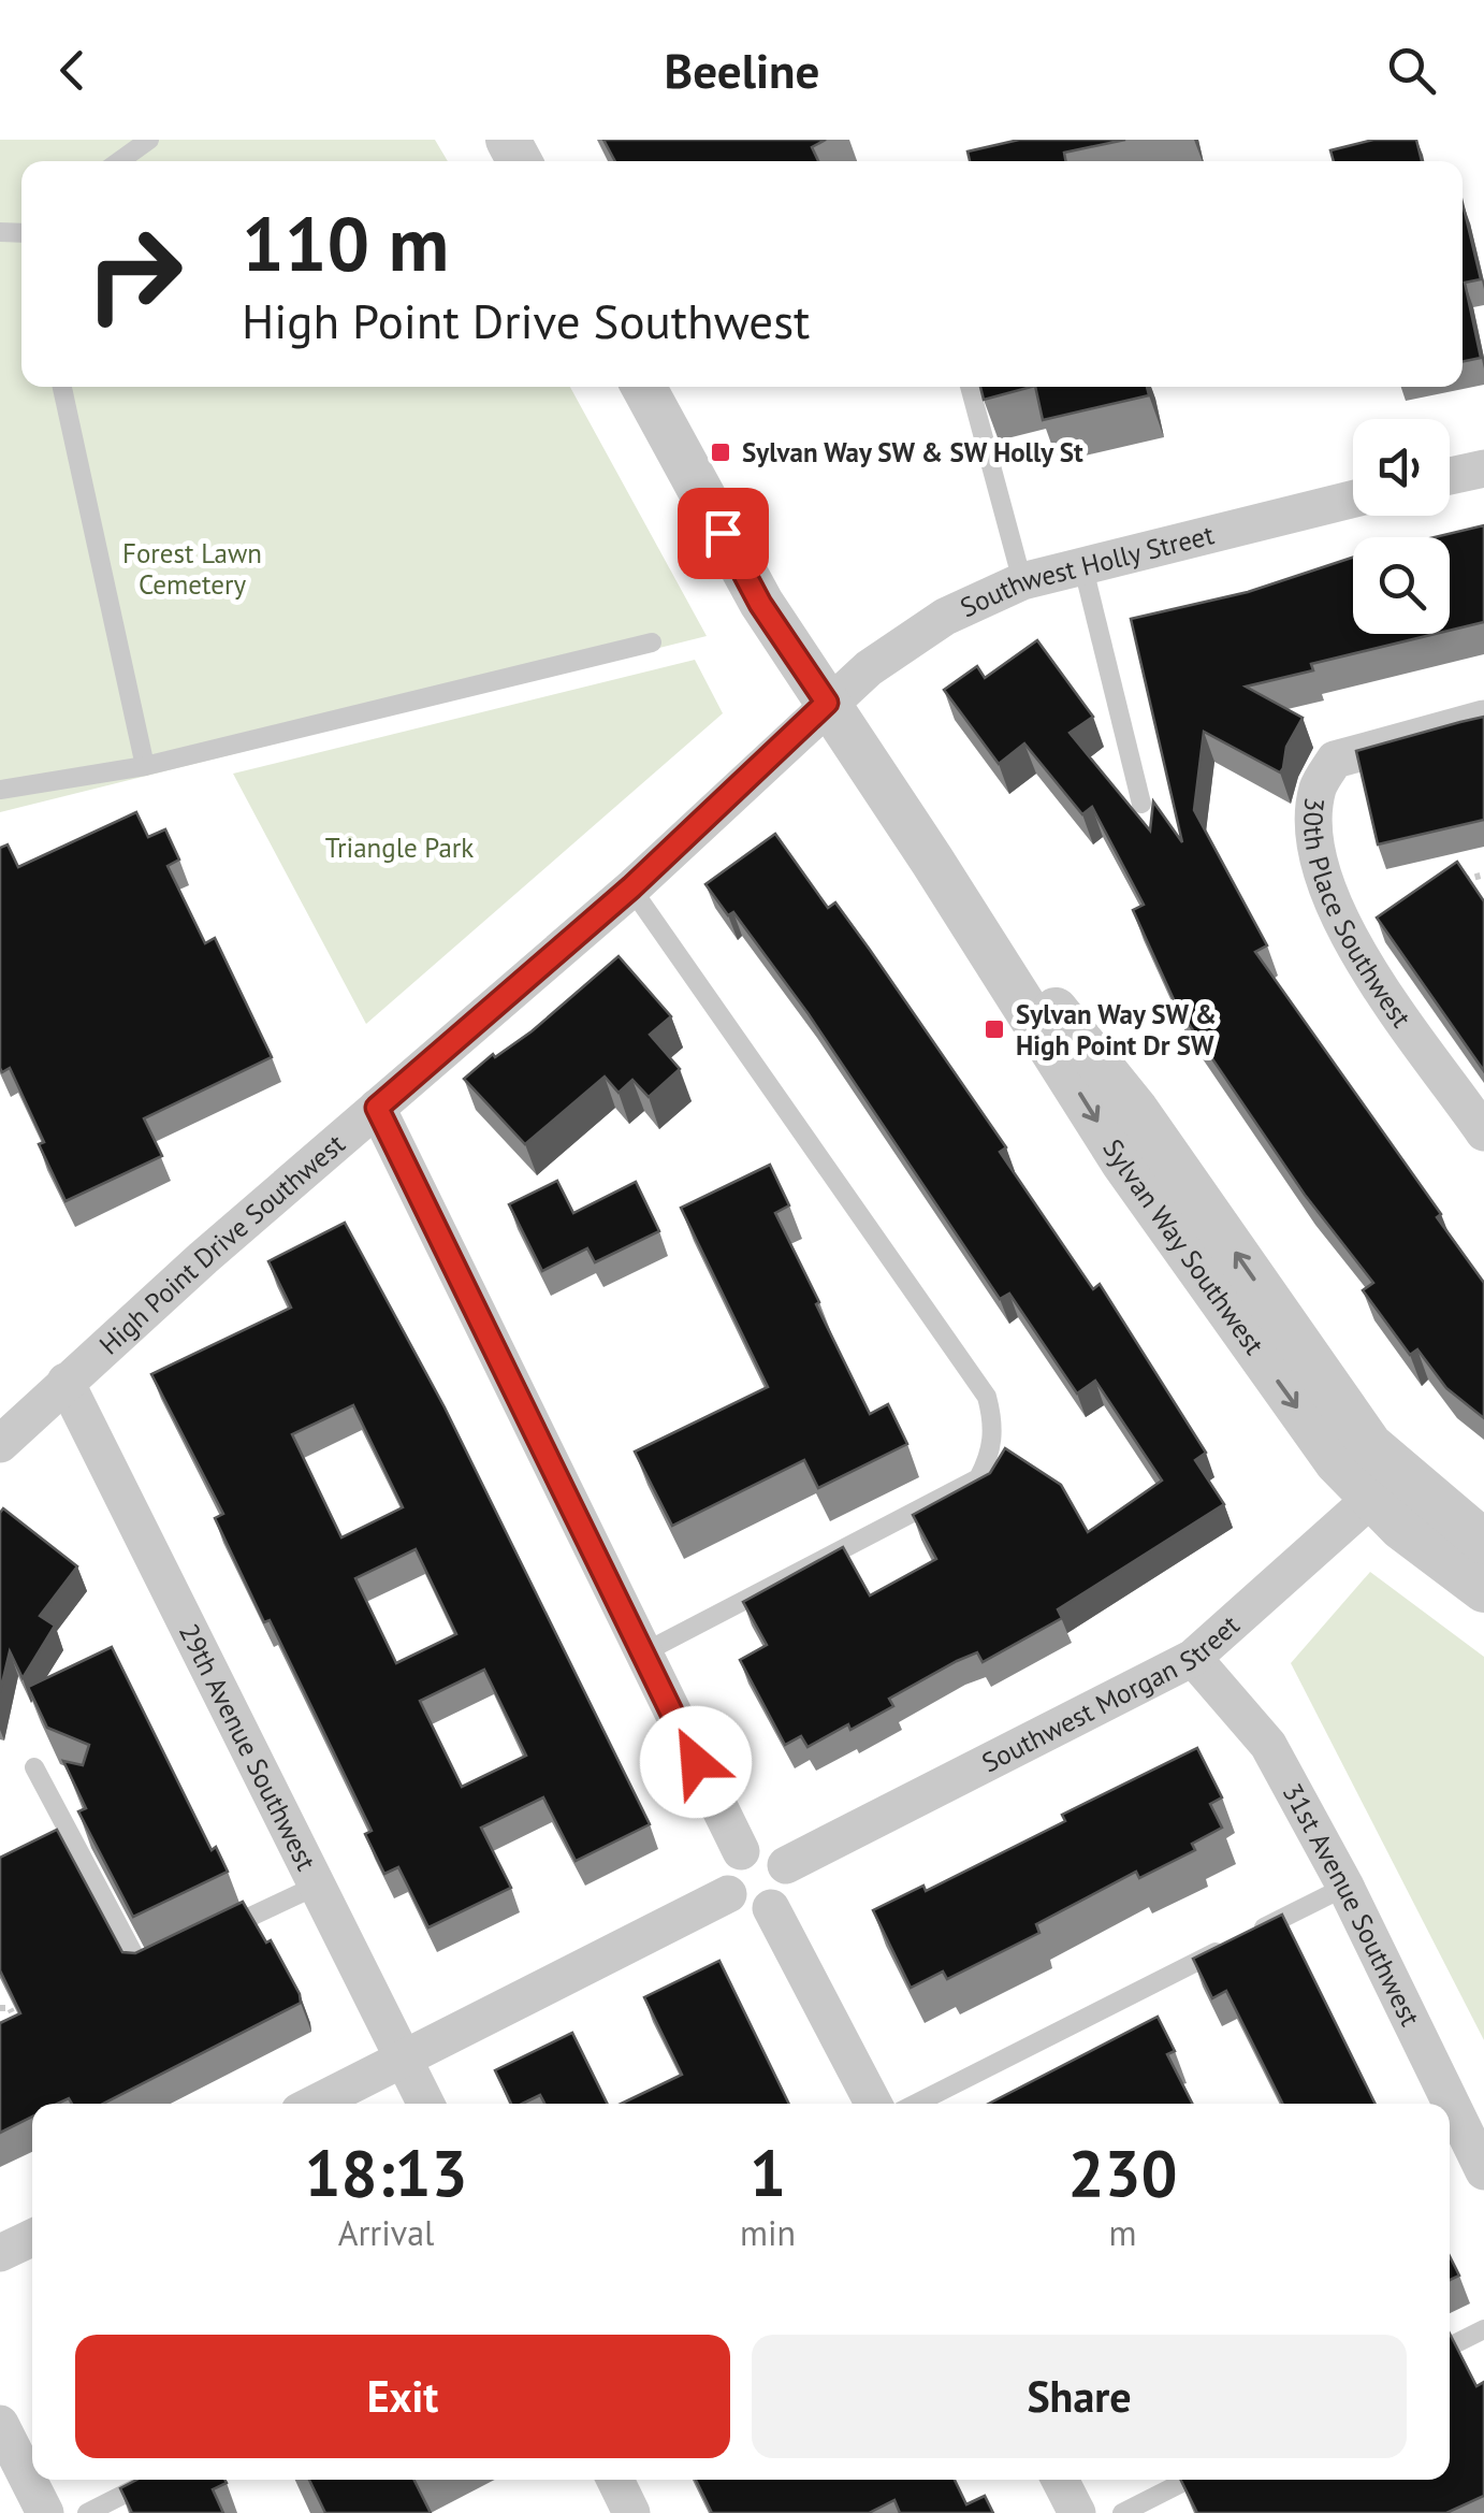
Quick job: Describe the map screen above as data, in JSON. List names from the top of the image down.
{
  "streets": {
    "street": [
      "Southwest Holly Street",
      "30th Place Southwest",
      "High Point Drive Southwest",
      "Sylvan Way Southwest",
      "Southwest Morgan Street",
      "29th Avenue Southwest",
      "31st Avenue Southwest"
    ]
  },
  "crossings": [
    ["Southwest Holly Street", "High Point Drive Southwest"],
    ["Southwest Holly Street", "Sylvan Way Southwest"],
    ["High Point Drive Southwest", "Sylvan Way Southwest"],
    ["High Point Drive Southwest", "29th Avenue Southwest"],
    ["Sylvan Way Southwest", "Southwest Morgan Street"],
    ["Southwest Morgan Street", "31st Avenue Southwest"]
  ],
  "parks": ["Forest Lawn Cemetery", "Triangle Park"],
  "places": {
    "transit": ["Sylvan Way SW & SW Holly St", "Sylvan Way SW & High Point Dr SW"]
  },
  "page": {
    "header": "Beeline",
    "turn": ["110 m", "High Point Drive Southwest"],
    "eta": [
      "18:13",
      "Arrival",
      "1",
      "min",
      "230",
      "m"
    ],
    "buttons": ["Exit", "Share"]
  }
}
